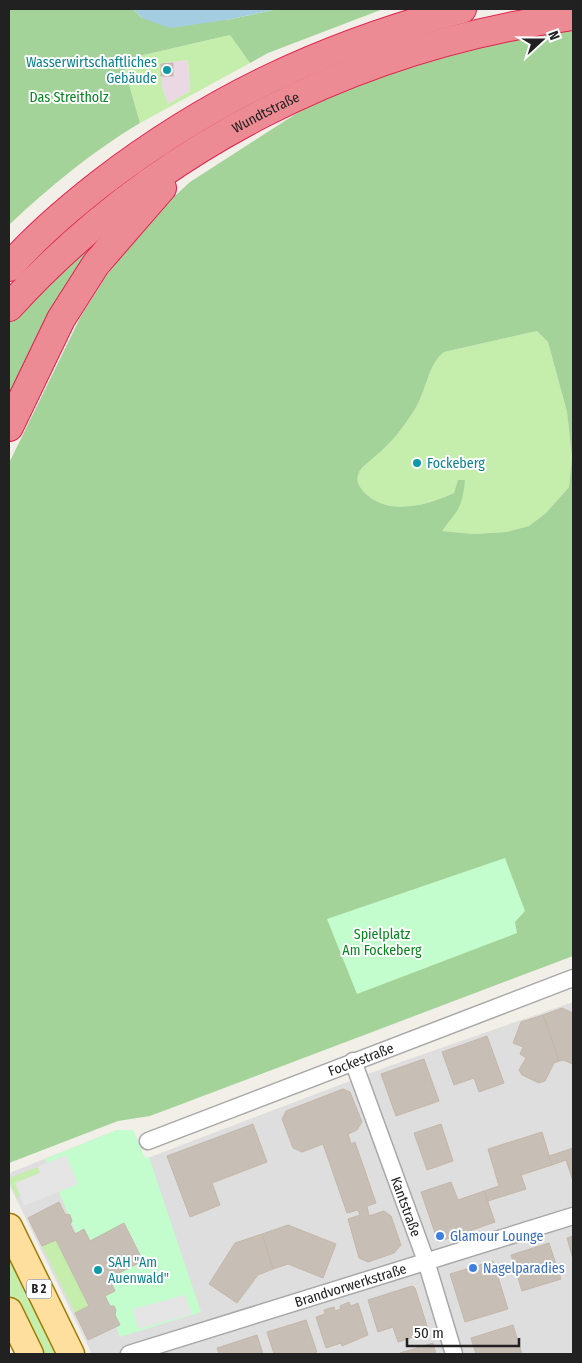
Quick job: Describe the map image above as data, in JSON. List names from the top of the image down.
{
  "streets": {
    "highway": ["Wundtstraße"],
    "main road": ["B 2"],
    "street": ["Fockestraße", "Kantstraße", "Brandvorwerkstraße"]
  },
  "crossings": [
    ["Fockestraße", "Kantstraße"],
    ["Kantstraße", "Brandvorwerkstraße"]
  ],
  "parks": ["Das Streitholz", "Spielplatz Am Fockeberg"],
  "places": [
    "Wasserwirtschaftliches Gebäude",
    "Fockeberg",
    "Glamour Lounge",
    "Nagelparadies",
    "SAH \"Am Auenwald\""
  ],
  "scale_bar": "50 m",
  "north": "right"
}
